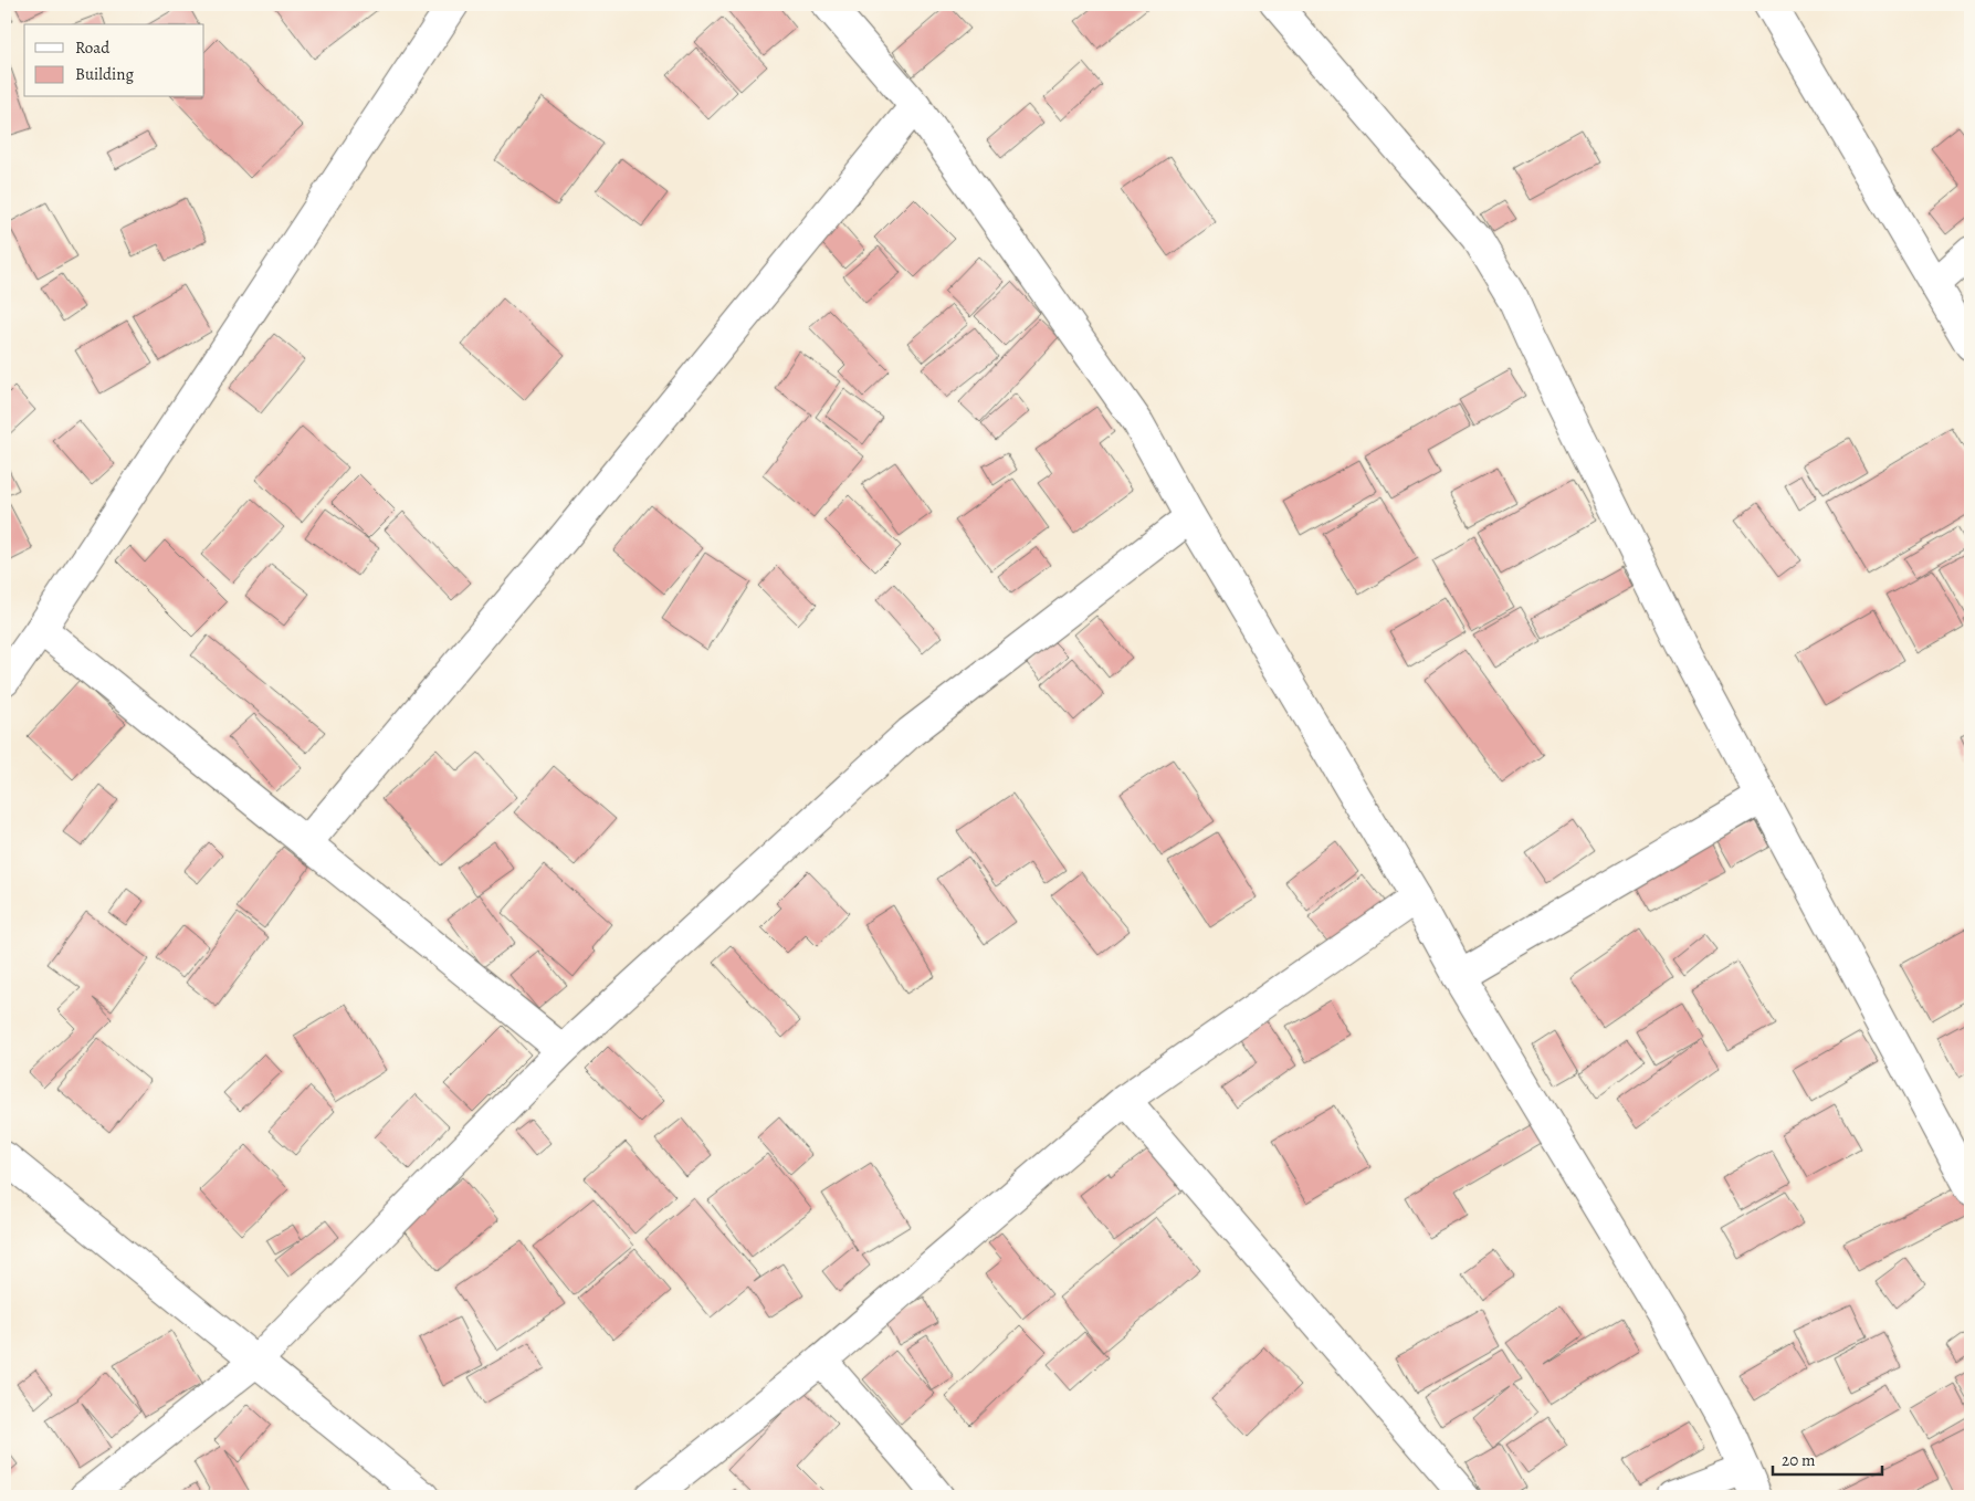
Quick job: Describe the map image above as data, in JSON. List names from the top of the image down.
{
  "legend": ["Road", "Building"],
  "scale_bar": "20 m"
}
